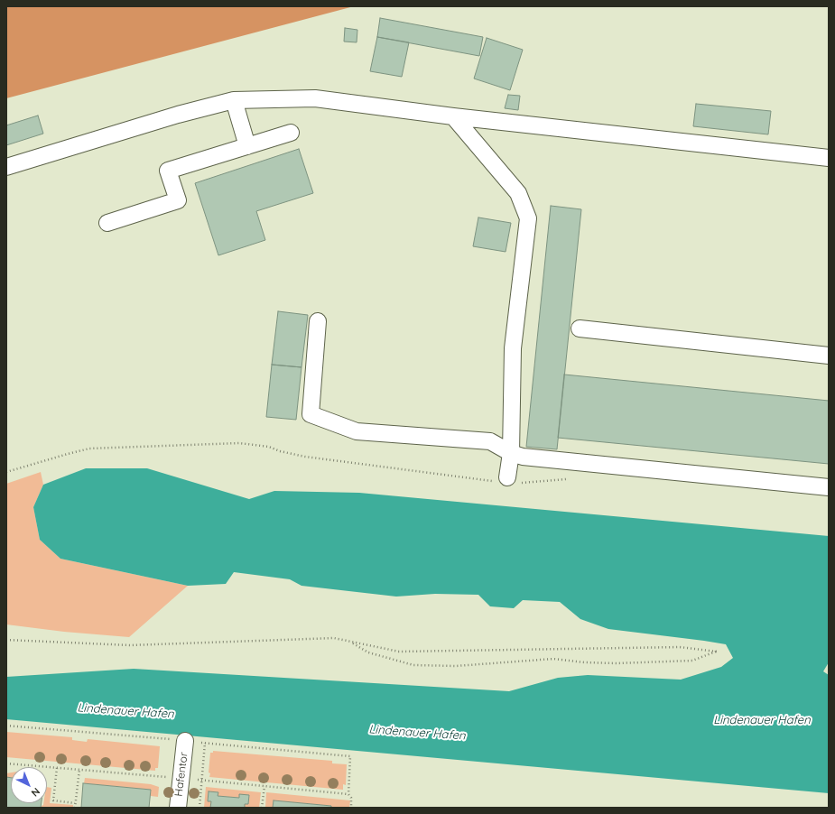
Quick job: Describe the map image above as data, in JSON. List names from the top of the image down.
{
  "streets": {
    "street": ["Hafentor"]
  },
  "water": ["Lindenauer Hafen"],
  "north": "bottom right"
}
